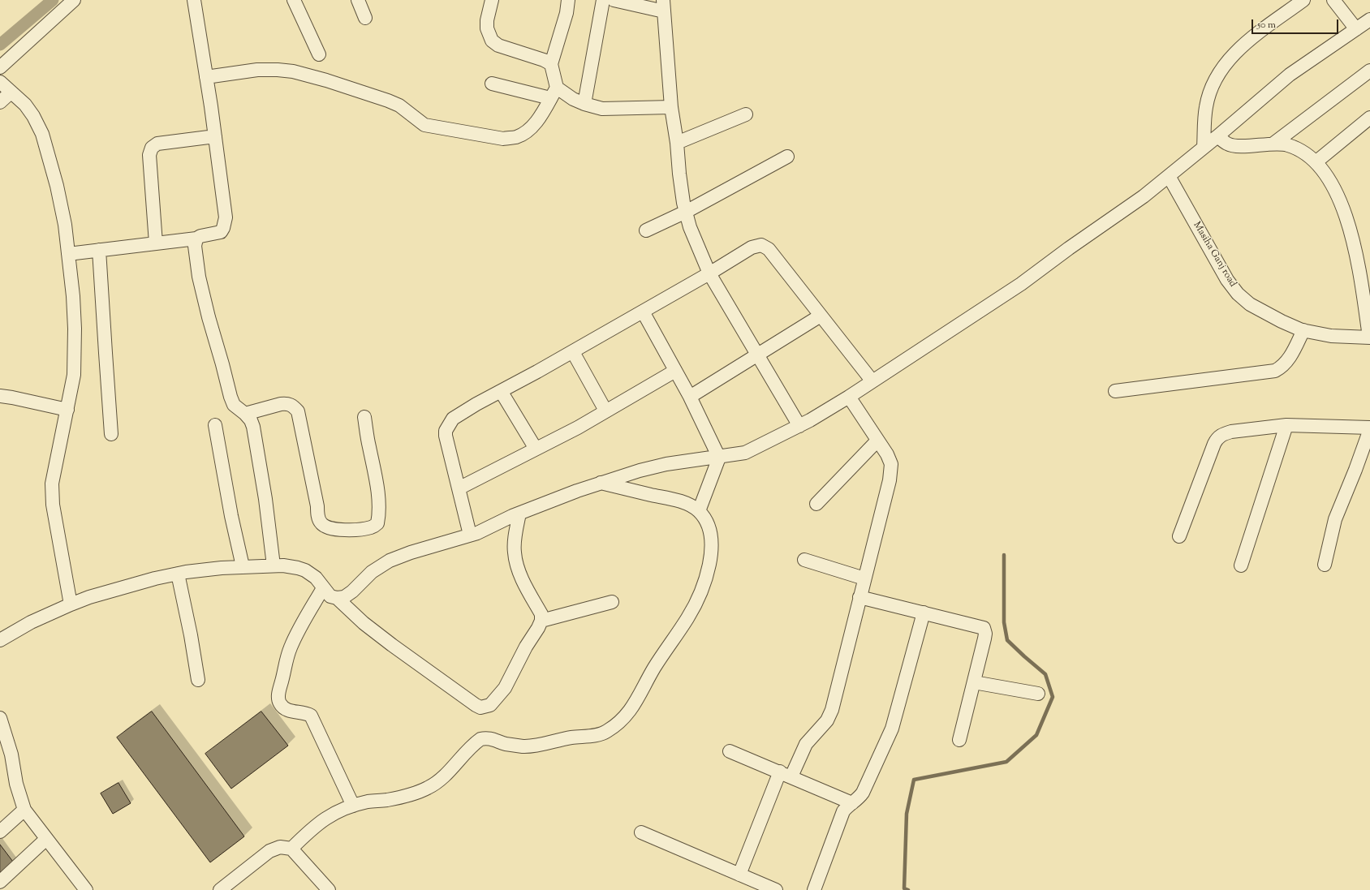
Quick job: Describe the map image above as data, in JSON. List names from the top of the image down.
{
  "streets": {
    "street": ["Masiha Ganj road"]
  },
  "scale_bar": "50 m"
}
